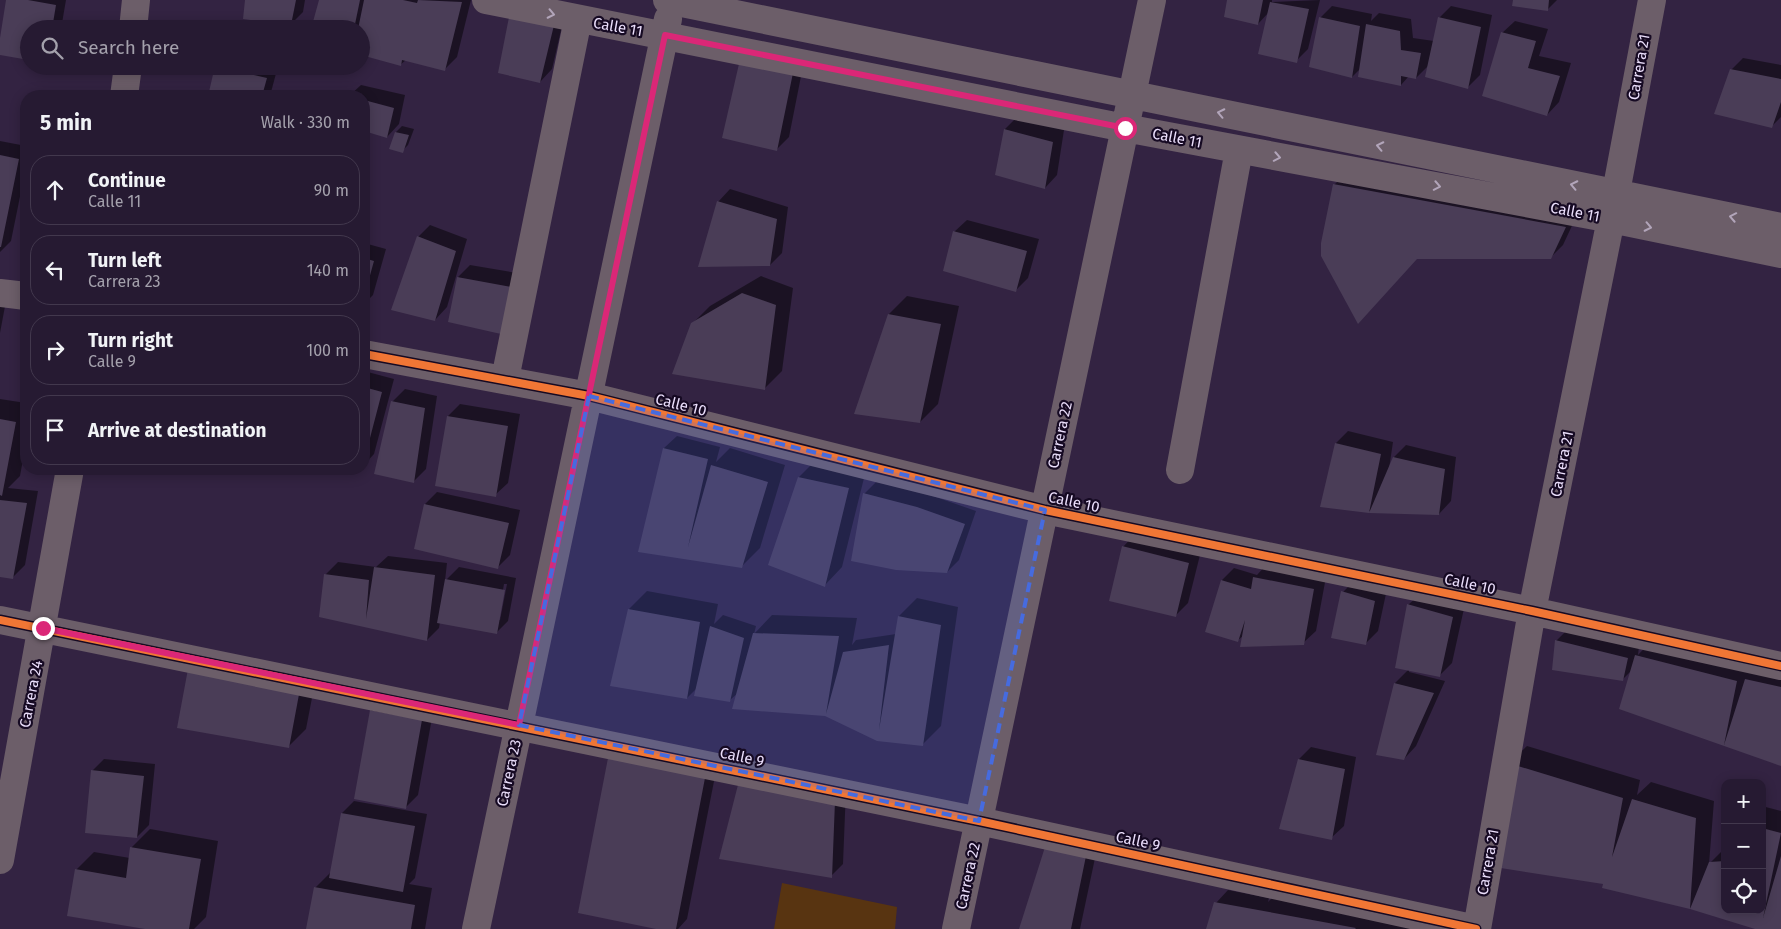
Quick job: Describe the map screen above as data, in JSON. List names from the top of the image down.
{
  "streets": {
    "street": [
      "Calle 11",
      "Carrera 21",
      "Calle 10",
      "Carrera 22",
      "Carrera 24",
      "Calle 9",
      "Carrera 23"
    ]
  },
  "crossings": [
    ["Calle 11", "Carrera 21"],
    ["Calle 11", "Carrera 22"],
    ["Calle 11", "Carrera 23"],
    ["Carrera 21", "Calle 10"],
    ["Carrera 21", "Calle 9"],
    ["Calle 10", "Carrera 22"],
    ["Calle 10", "Carrera 23"],
    ["Carrera 22", "Calle 9"],
    ["Carrera 24", "Calle 9"],
    ["Calle 9", "Carrera 23"]
  ],
  "page": {
    "search": "Search here",
    "heading": ["5 min", "Walk · 330 m"],
    "list": [
      ["Continue", "Calle 11", "90 m"],
      ["Turn left", "Carrera 23", "140 m"],
      ["Turn right", "Calle 9", "100 m"],
      "Arrive at destination"
    ],
    "map_buttons": ["+", "−"]
  }
}
